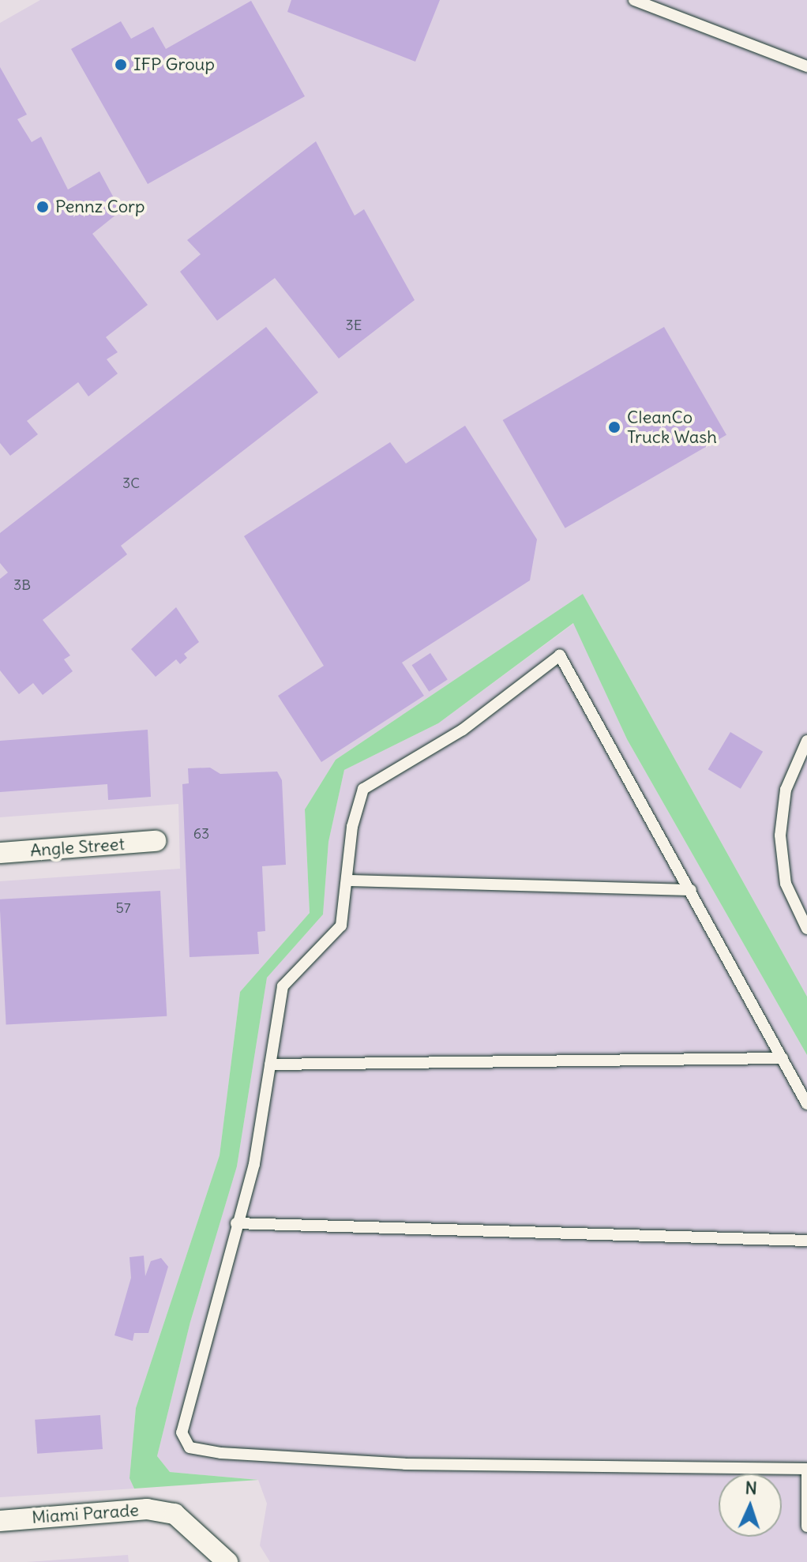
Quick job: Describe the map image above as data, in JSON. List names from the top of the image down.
{
  "streets": {
    "street": ["Angle Street", "Miami Parade"]
  },
  "places": ["IFP Group", "Pennz Corp", "CleanCo Truck Wash"],
  "house_numbers": [
    "3E",
    "3C",
    "3B",
    "63",
    "57"
  ],
  "north": "top"
}
